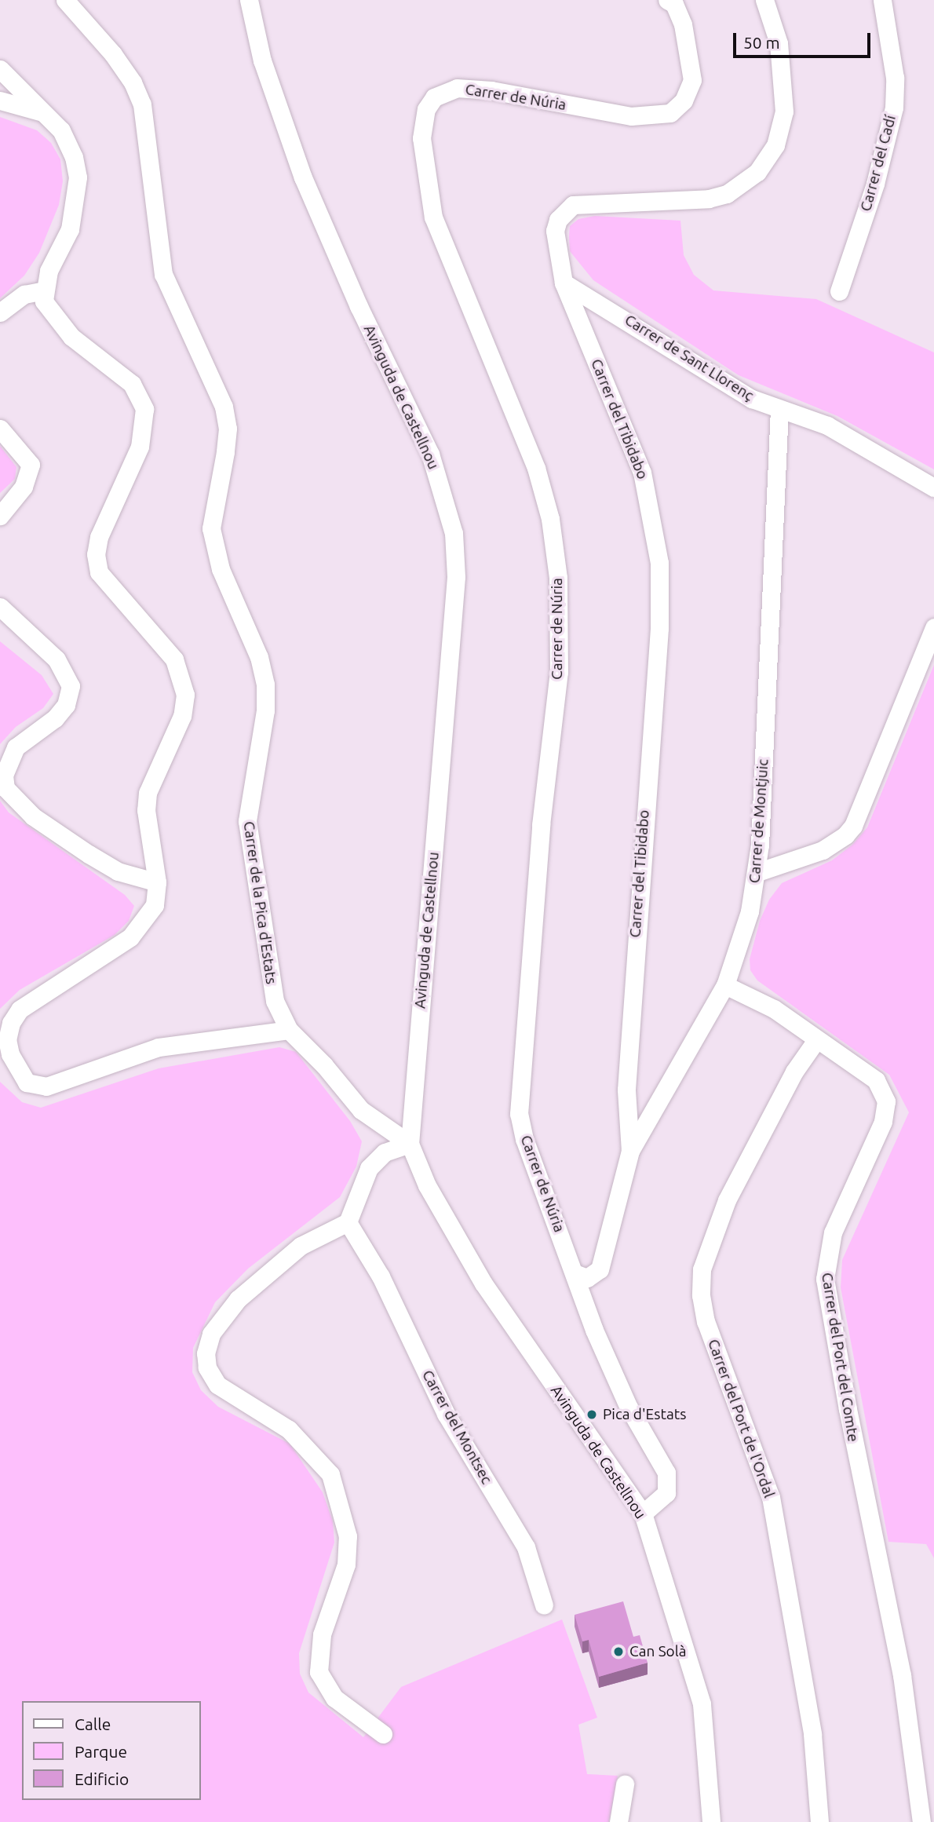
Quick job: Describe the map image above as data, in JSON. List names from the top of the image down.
{
  "streets": {
    "street": [
      "Carrer de Núria",
      "Carrer del Cadí",
      "Carrer de Sant Llorenç",
      "Avinguda de Castellnou",
      "Carrer del Tibidabo",
      "Carrer de Montjuic",
      "Carrer de la Pica d'Estats",
      "Carrer del Port del Comte",
      "Carrer del Port de l'Ordal",
      "Carrer del Montsec"
    ]
  },
  "crossings": [
    ["Carrer de Núria", "Avinguda de Castellnou"],
    ["Carrer de Núria", "Carrer de Montjuic"],
    ["Carrer de Sant Llorenç", "Carrer del Tibidabo"],
    ["Carrer de Sant Llorenç", "Carrer de Montjuic"],
    ["Avinguda de Castellnou", "Carrer de la Pica d'Estats"],
    ["Carrer del Tibidabo", "Carrer de Montjuic"],
    ["Carrer de Montjuic", "Carrer del Port del Comte"],
    ["Carrer del Port del Comte", "Carrer del Port de l'Ordal"]
  ],
  "places": ["Pica d'Estats", "Can Solà"],
  "legend": ["Calle", "Parque", "Edificio"],
  "scale_bar": "50 m"
}
